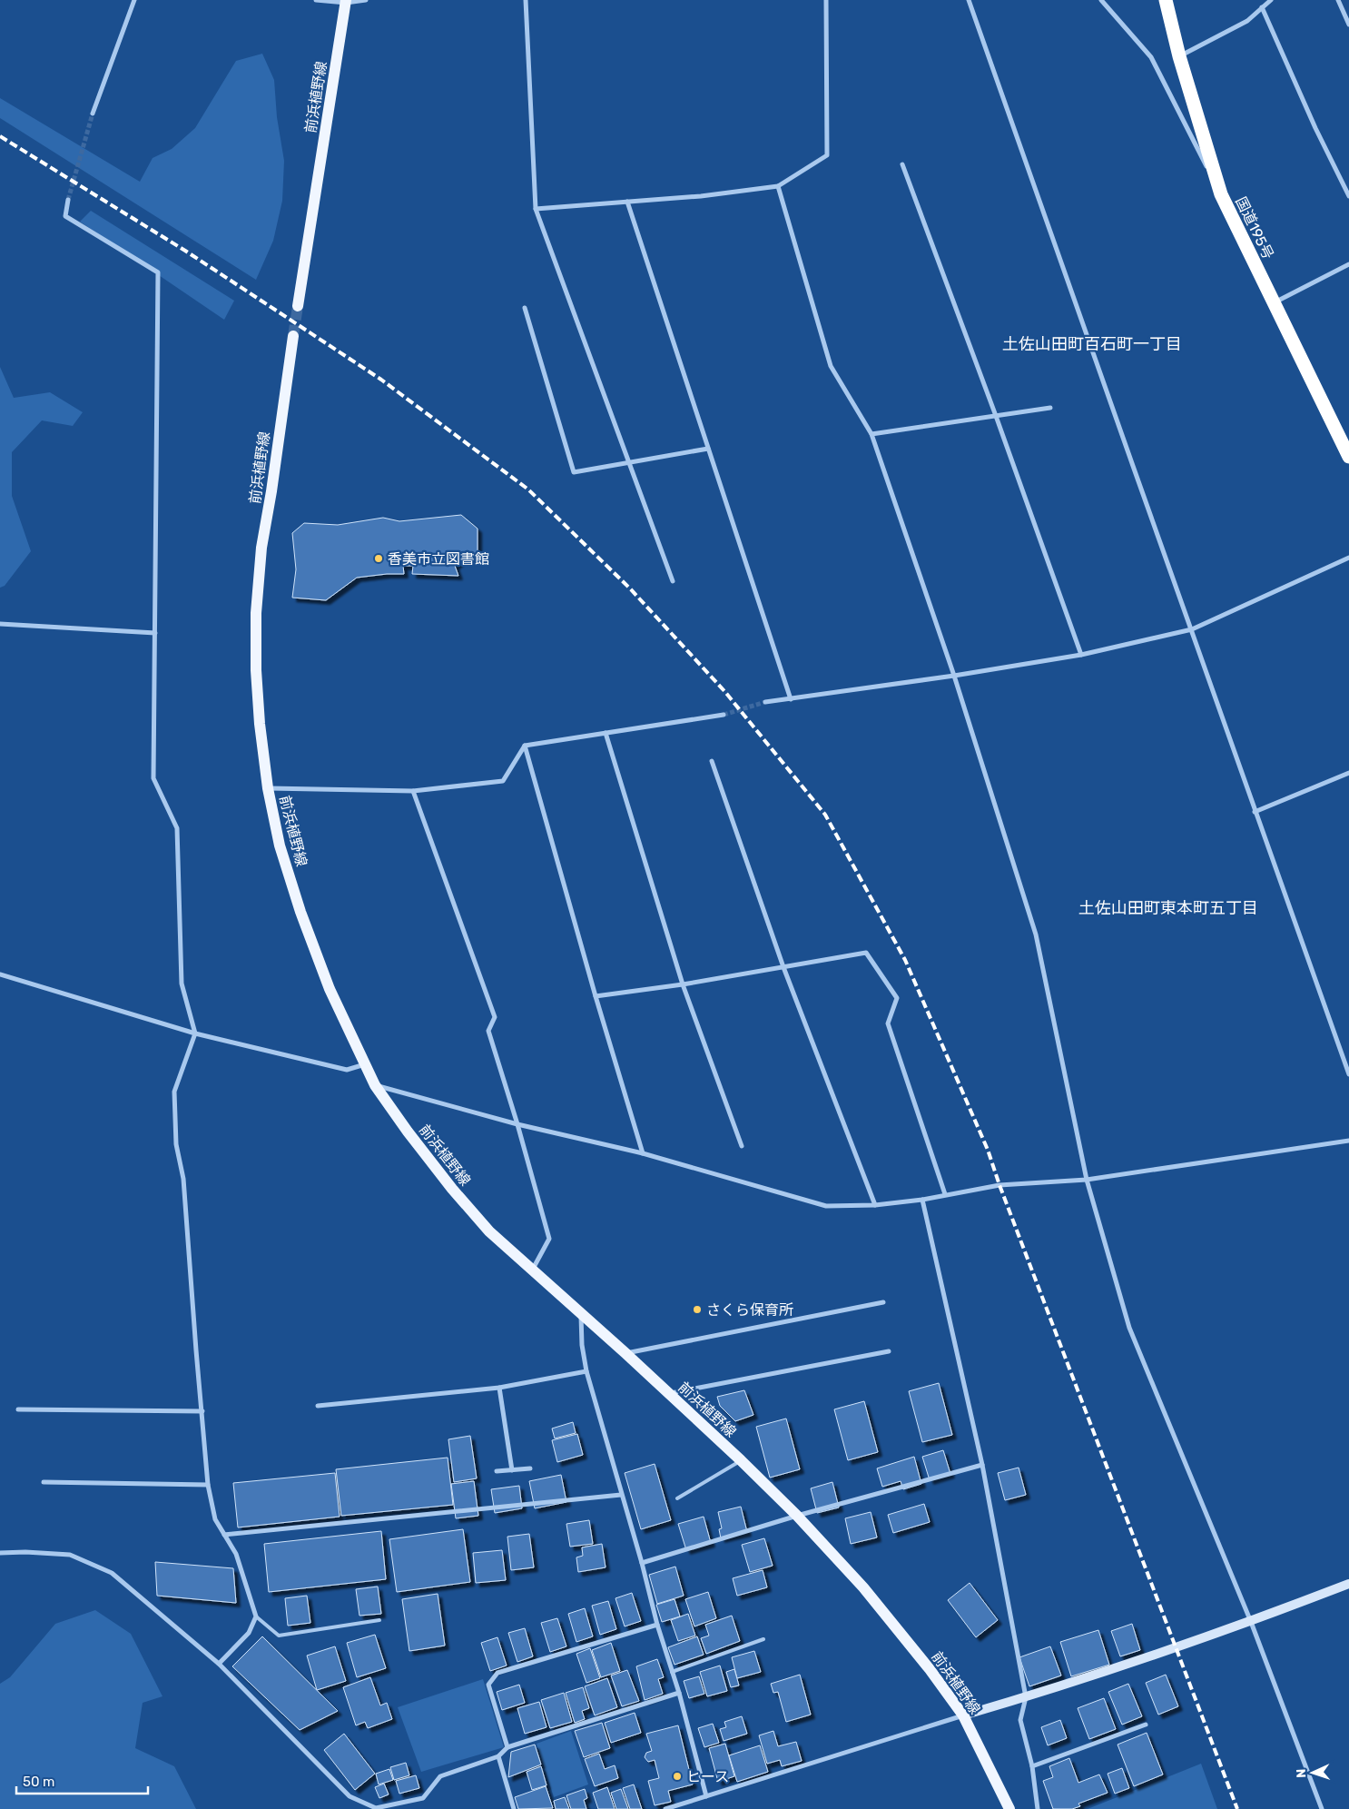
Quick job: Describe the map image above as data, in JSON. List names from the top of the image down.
{
  "streets": {
    "highway": ["国道195号"],
    "main road": ["前浜植野線"]
  },
  "districts": ["土佐山田町百石町一丁目", "土佐山田町東本町五丁目"],
  "places": ["香美市立図書館", "さくら保育所", "ヒース"],
  "scale_bar": "50 m",
  "north": "left"
}
